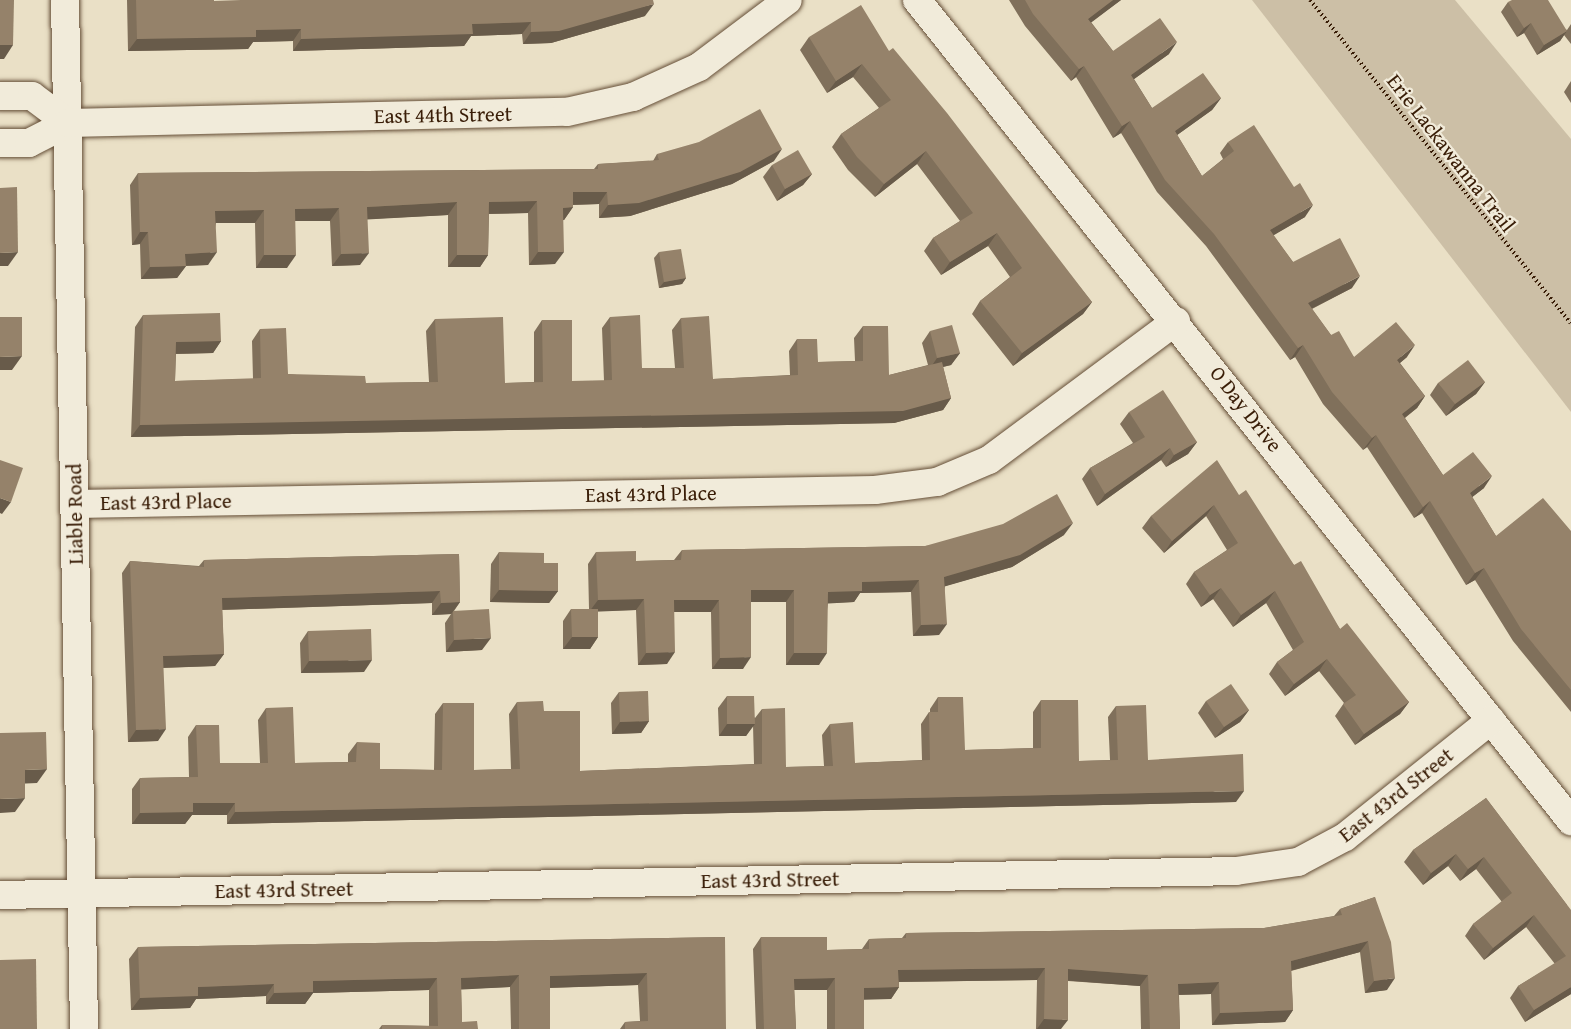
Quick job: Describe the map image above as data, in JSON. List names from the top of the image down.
{
  "streets": {
    "street": [
      "East 44th Street",
      "O Day Drive",
      "East 43rd Place",
      "Liable Road",
      "East 43rd Street"
    ],
    "path": ["Erie Lackawanna Trail"]
  },
  "crossings": [
    ["East 44th Street", "Liable Road"],
    ["O Day Drive", "East 43rd Place"],
    ["O Day Drive", "East 43rd Street"],
    ["East 43rd Place", "Liable Road"],
    ["Liable Road", "East 43rd Street"]
  ]
}
